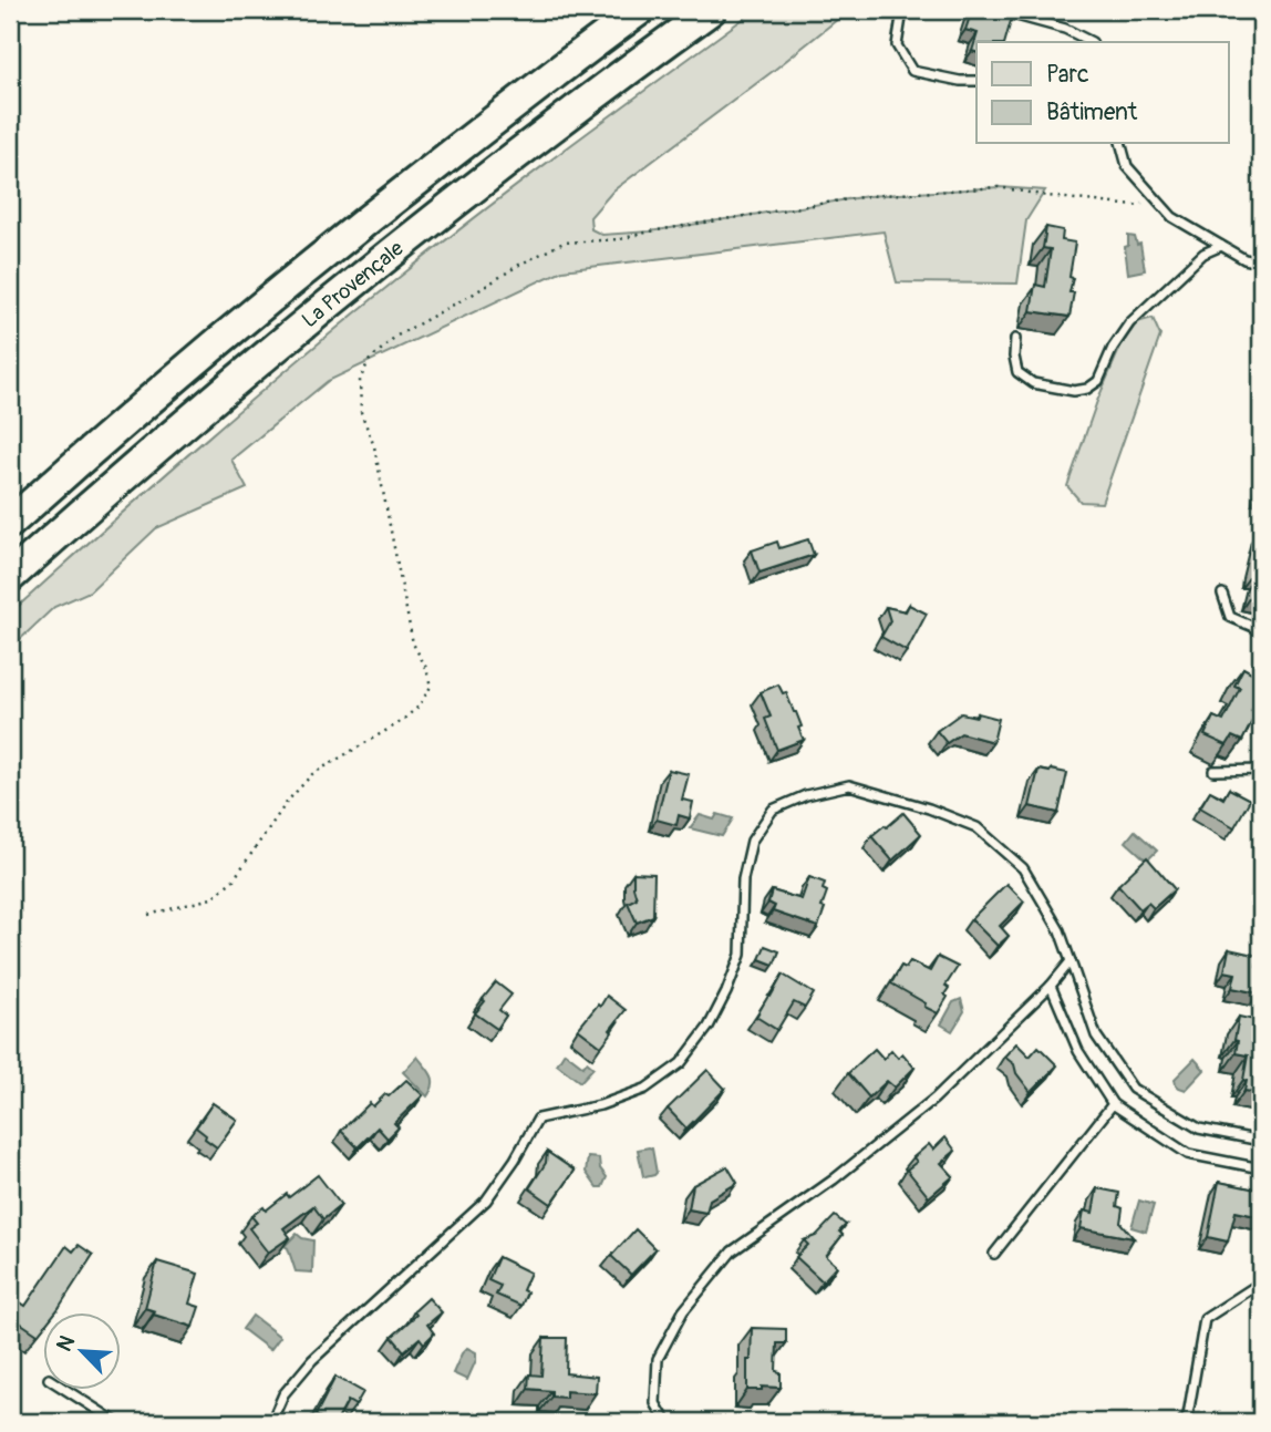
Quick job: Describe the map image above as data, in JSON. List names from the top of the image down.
{
  "streets": {
    "highway": ["La Provençale"]
  },
  "legend": ["Parc", "Bâtiment"],
  "north": "top left"
}
